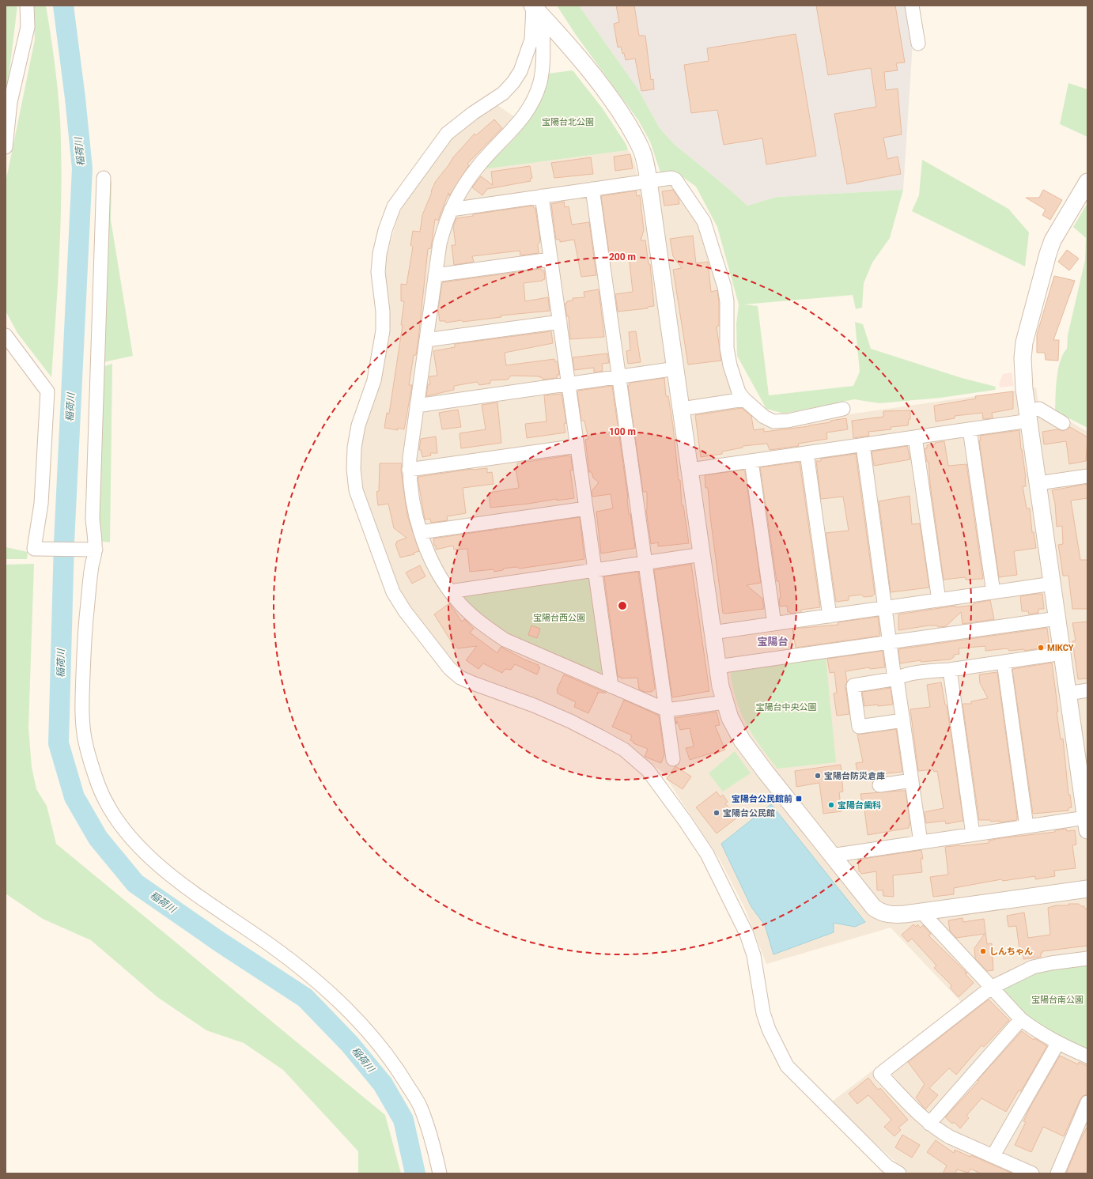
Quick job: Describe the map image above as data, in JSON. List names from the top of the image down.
{
  "districts": ["宝陽台"],
  "water": ["稲荷川"],
  "parks": [
    "宝陽台北公園",
    "宝陽台西公園",
    "宝陽台中央公園",
    "宝陽台南公園"
  ],
  "places": {
    "other": [
      "MIKCY",
      "宝陽台防災倉庫",
      "宝陽台歯科",
      "宝陽台公民館",
      "しんちゃん"
    ],
    "transit": ["宝陽台公民館前"]
  },
  "rings": ["200 m", "100 m"]
}
